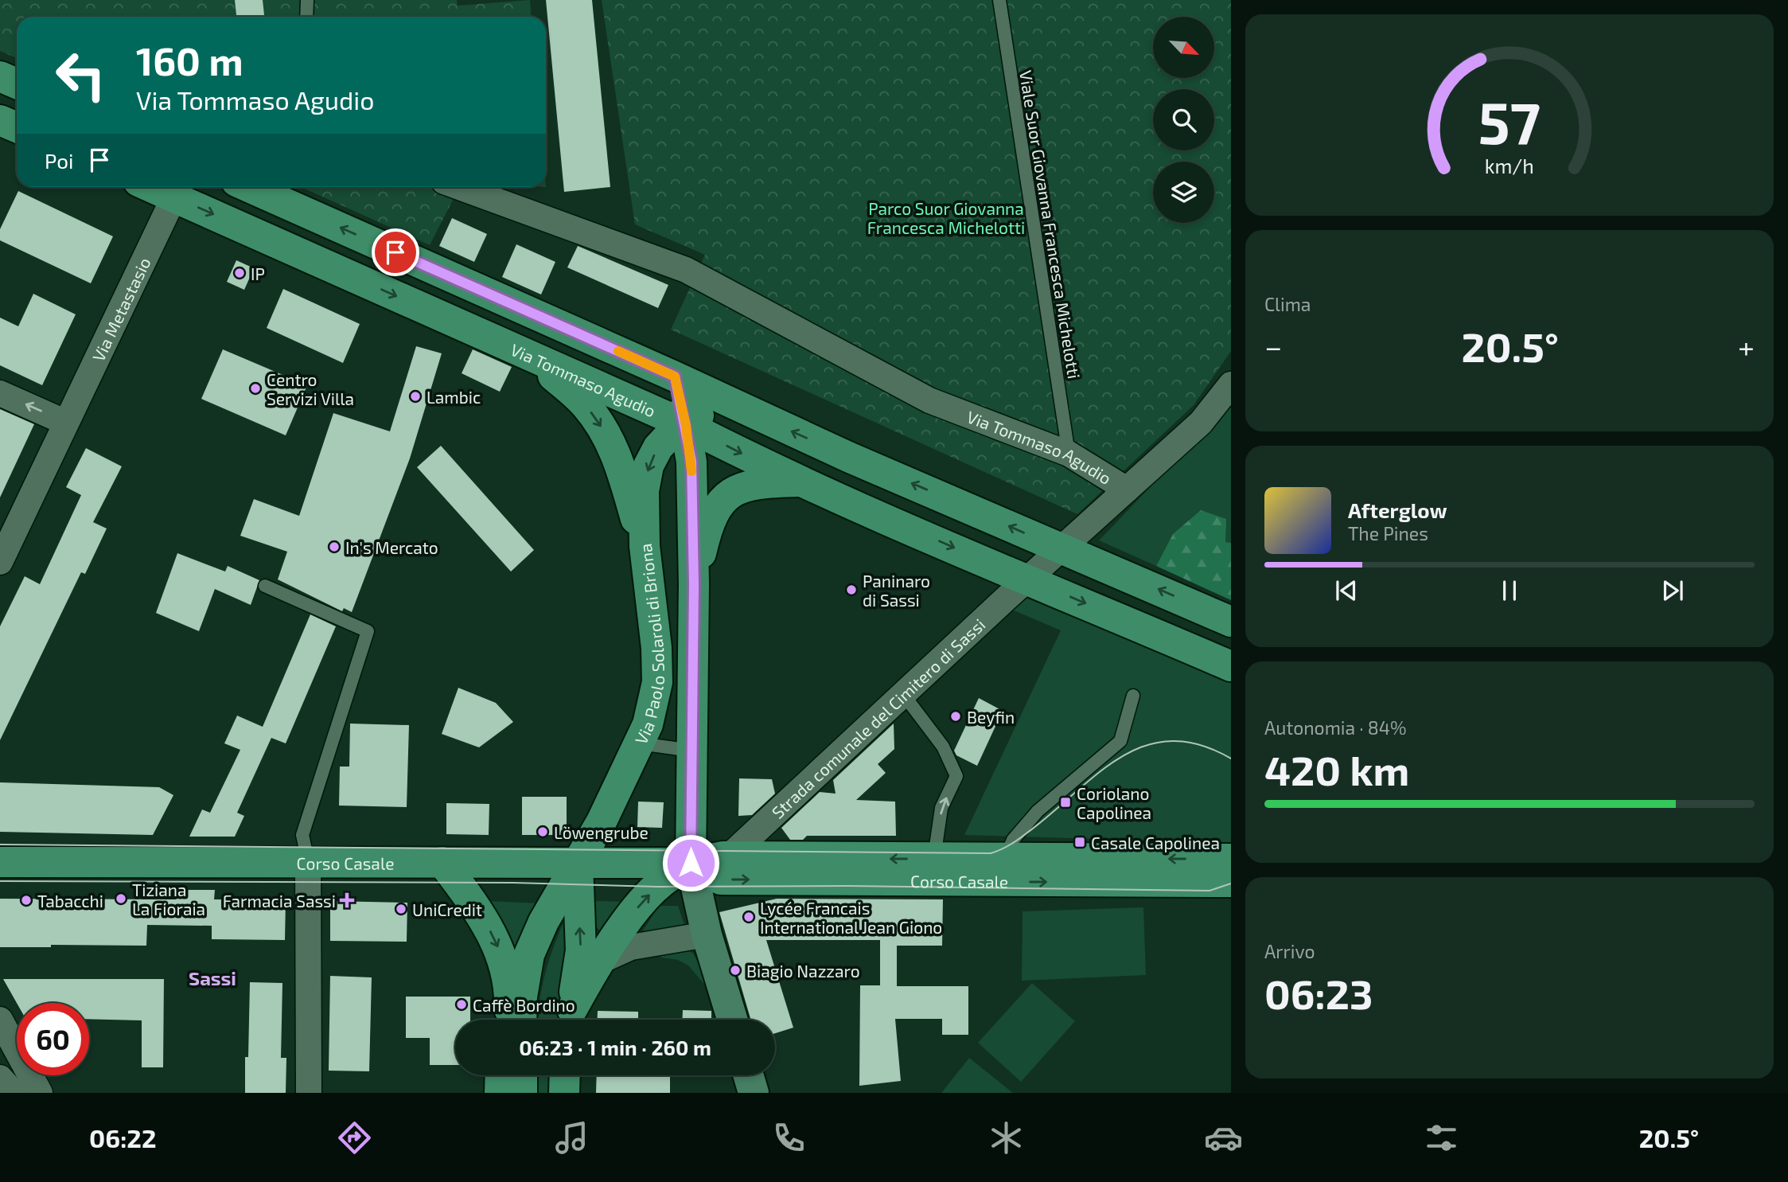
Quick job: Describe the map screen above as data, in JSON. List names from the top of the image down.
{
  "streets": {
    "main road": ["Via Tommaso Agudio", "Via Paolo Solaroli di Briona", "Corso Casale"],
    "street": ["Via Metastasio", "Strada comunale del Cimitero di Sassi"],
    "lane": ["Viale Suor Giovanna Francesca Michelotti"]
  },
  "crossings": [
    ["Viale Suor Giovanna Francesca Michelotti", "Via Tommaso Agudio"],
    ["Via Metastasio", "Via Tommaso Agudio"],
    ["Via Tommaso Agudio", "Via Paolo Solaroli di Briona"],
    ["Via Tommaso Agudio", "Strada comunale del Cimitero di Sassi"],
    ["Via Paolo Solaroli di Briona", "Corso Casale"],
    ["Strada comunale del Cimitero di Sassi", "Corso Casale"]
  ],
  "districts": ["Sassi"],
  "parks": ["Parco Suor Giovanna Francesca Michelotti"],
  "places": {
    "other": [
      "IP",
      "Centro Servizi Villa",
      "Lambic",
      "In's Mercato",
      "Paninaro di Sassi",
      "Beyfin",
      "Löwengrube",
      "Tiziana La Fioraia",
      "Tabacchi",
      "UniCredit",
      "Lycée Francais International Jean Giono",
      "Biagio Nazzaro",
      "Caffè Bordino"
    ],
    "transit": ["Coriolano Capolinea", "Casale Capolinea"],
    "health": ["Farmacia Sassi"]
  },
  "north": "bottom right",
  "page": {
    "turn": ["160 m", "Via Tommaso Agudio"],
    "then": "Poi",
    "tile": [
      "Clima",
      ["Autonomia · 84%", "420 km"],
      ["Arrivo", "06:23"]
    ],
    "heat": ["−", "20.5°", "+"],
    "song": ["Afterglow", "The Pines"],
    "limit": "60",
    "trip": "06:23 · 1 min · 260 m",
    "tabs": ["06:22", "20.5°"],
    "gauge": ["57", "km/h"]
  }
}
